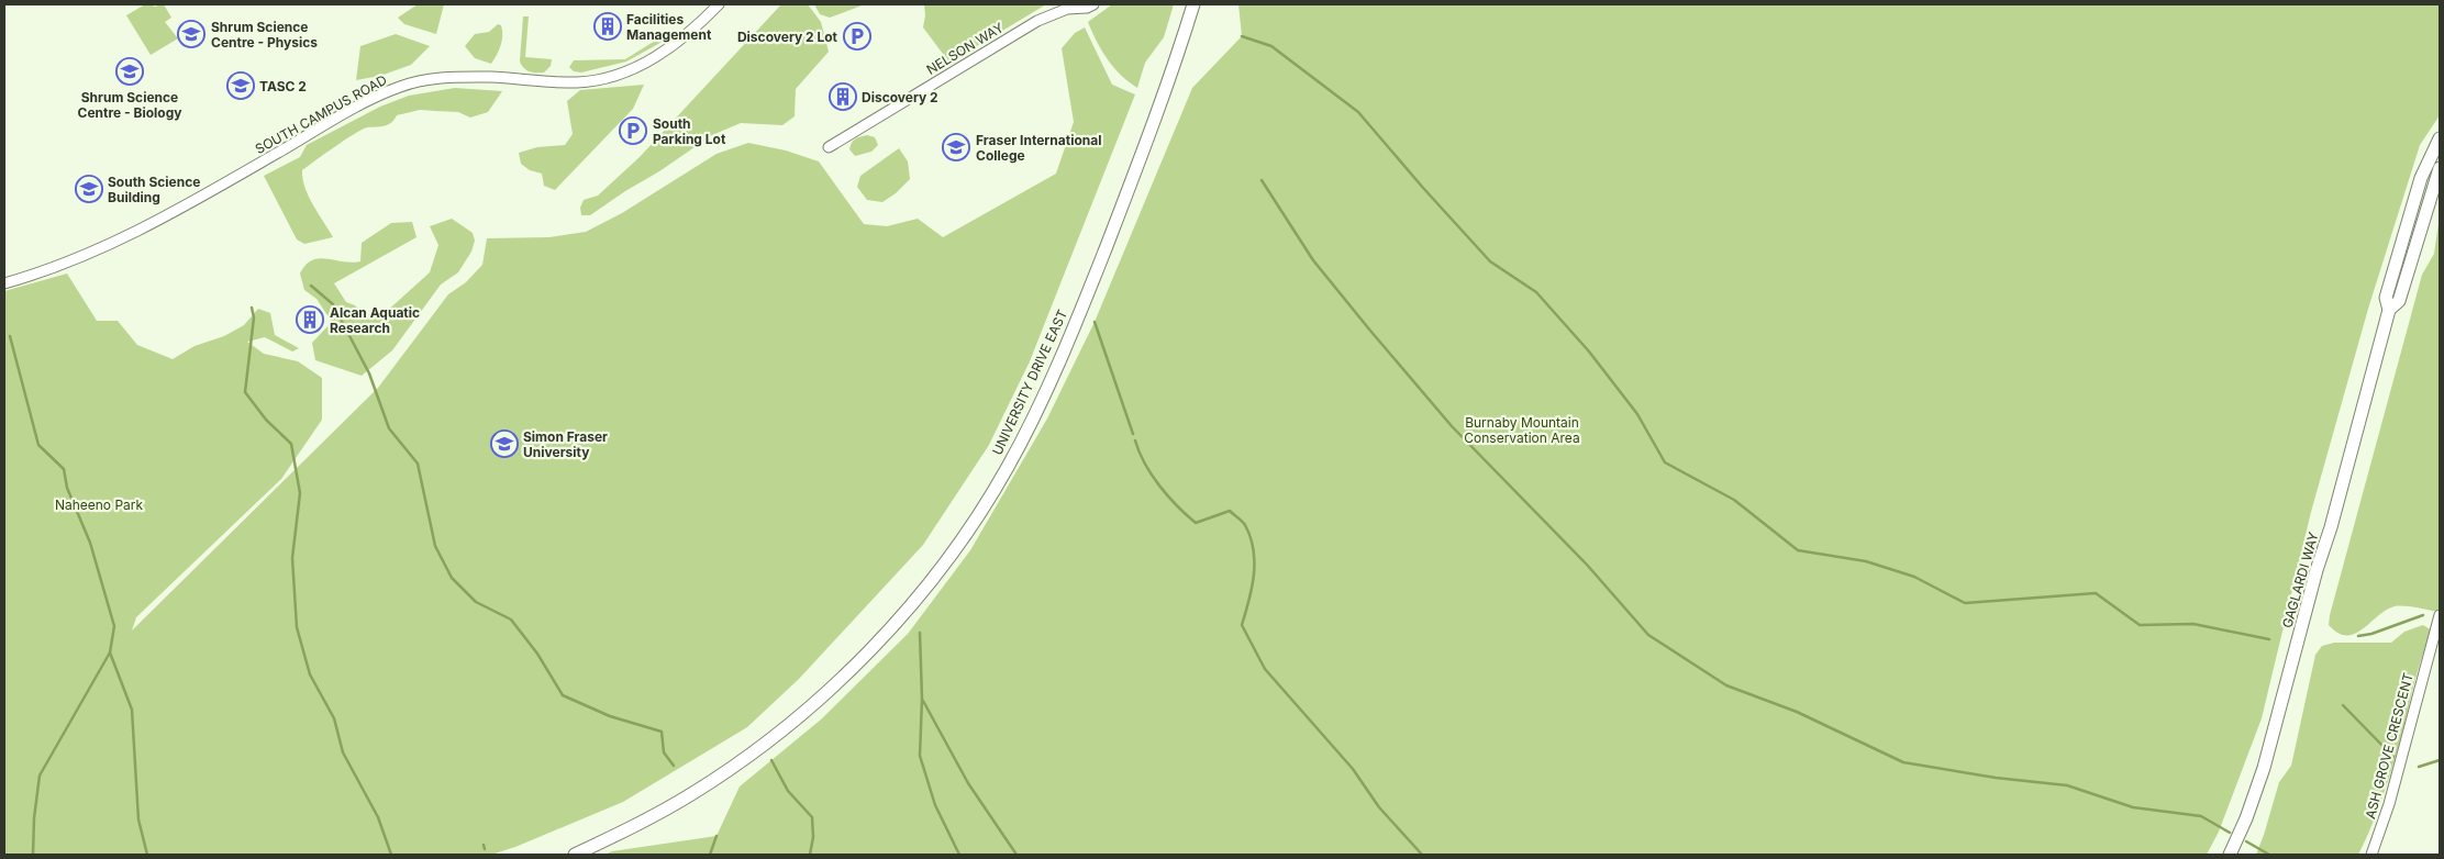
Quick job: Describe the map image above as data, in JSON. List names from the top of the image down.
{
  "streets": {
    "street": [
      "NELSON WAY",
      "SOUTH CAMPUS ROAD",
      "UNIVERSITY DRIVE EAST",
      "GAGLARDI WAY",
      "ASH GROVE CRESCENT"
    ]
  },
  "parks": ["Burnaby Mountain Conservation Area", "Naheeno Park"],
  "places": {
    "building": ["Facilities Management", "Discovery 2", "Alcan Aquatic Research"],
    "school or university": [
      "Shrum Science Centre - Physics",
      "Shrum Science Centre - Biology",
      "TASC 2",
      "Fraser International College",
      "South Science Building",
      "Simon Fraser University"
    ],
    "parking": ["Discovery 2 Lot", "South Parking Lot"]
  }
}
